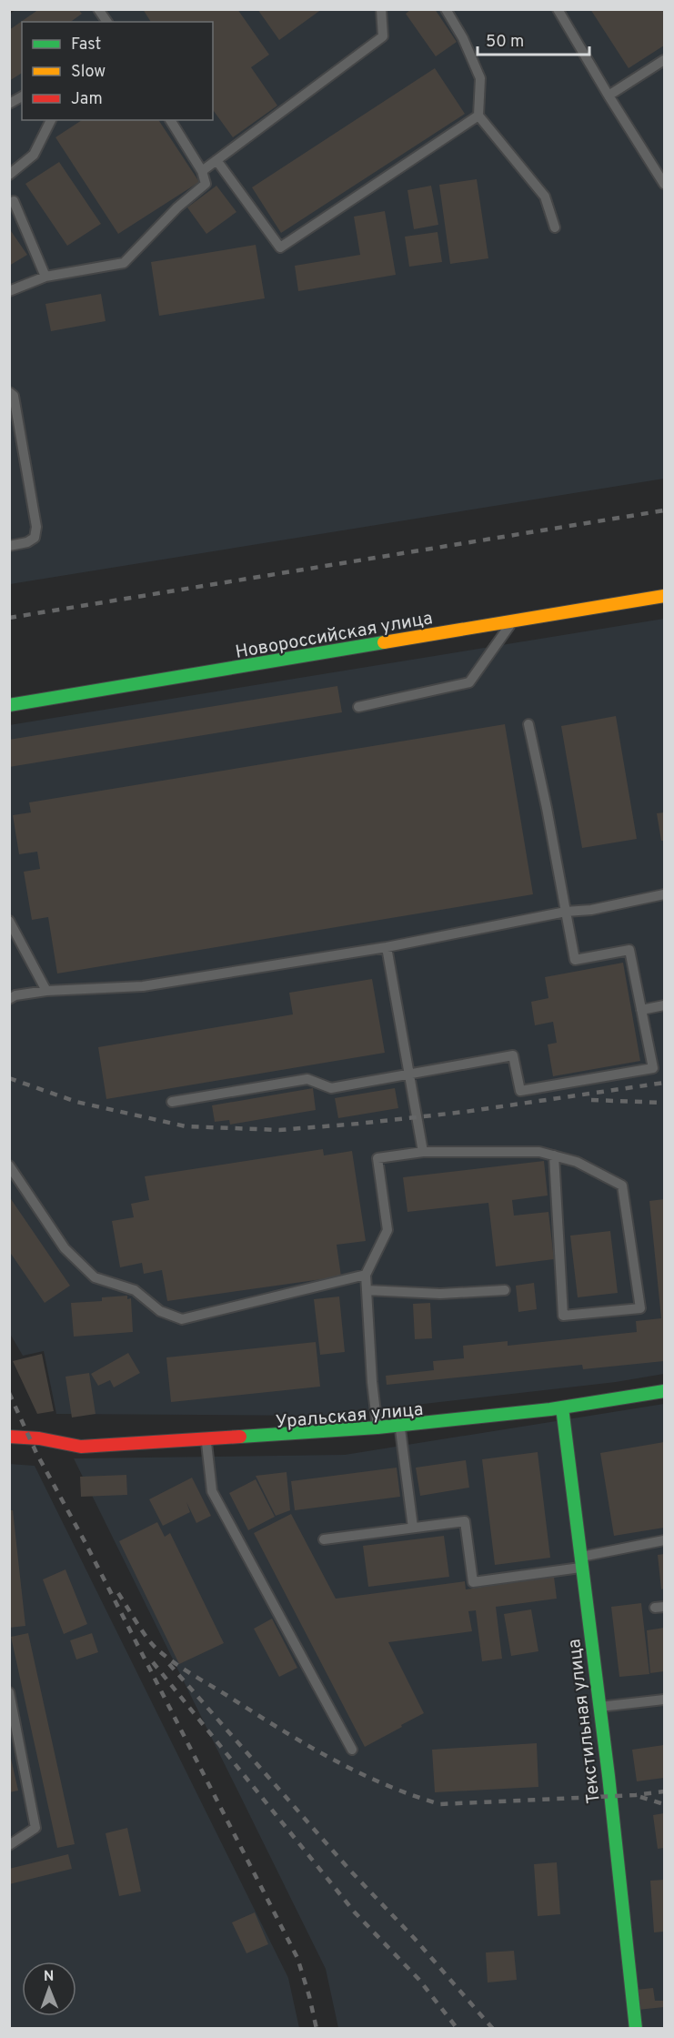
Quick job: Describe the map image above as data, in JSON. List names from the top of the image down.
{
  "streets": {
    "street": ["Новороссийская улица", "Уральская улица", "Текстильная улица"]
  },
  "crossings": [
    ["Уральская улица", "Текстильная улица"]
  ],
  "legend": ["Fast", "Slow", "Jam"],
  "scale_bar": "50 m",
  "north": "top"
}
